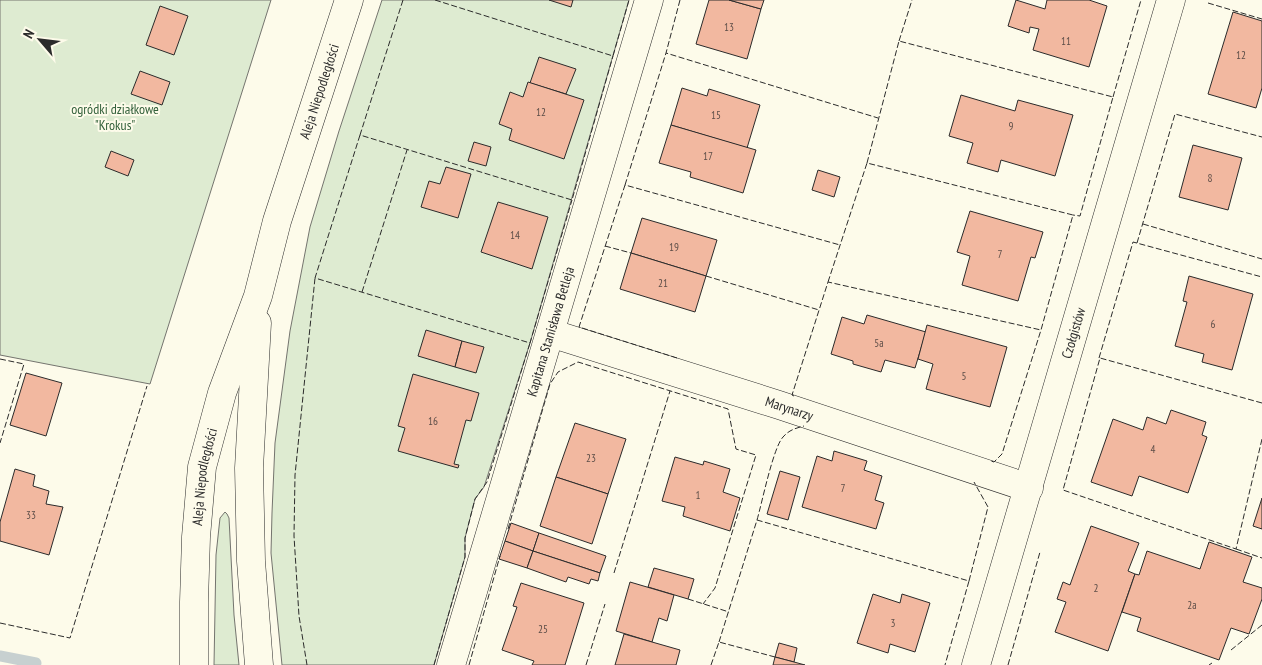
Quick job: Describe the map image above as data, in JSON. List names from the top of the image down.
{
  "streets": {
    "street": [
      "Aleja Niepodległości",
      "Kapitana Stanisława Betleja",
      "Czołgistów",
      "Marynarzy"
    ]
  },
  "crossings": [
    ["Kapitana Stanisława Betleja", "Marynarzy"],
    ["Czołgistów", "Marynarzy"]
  ],
  "parks": ["ogródki działkowe \"Krokus\""],
  "house_numbers": [
    "13",
    "11",
    "12",
    "12",
    "15",
    "9",
    "17",
    "8",
    "14",
    "19",
    "7",
    "21",
    "6",
    "5a",
    "5",
    "16",
    "4",
    "23",
    "7",
    "1",
    "33",
    "2",
    "2a",
    "3",
    "25"
  ],
  "north": "top left"
}
